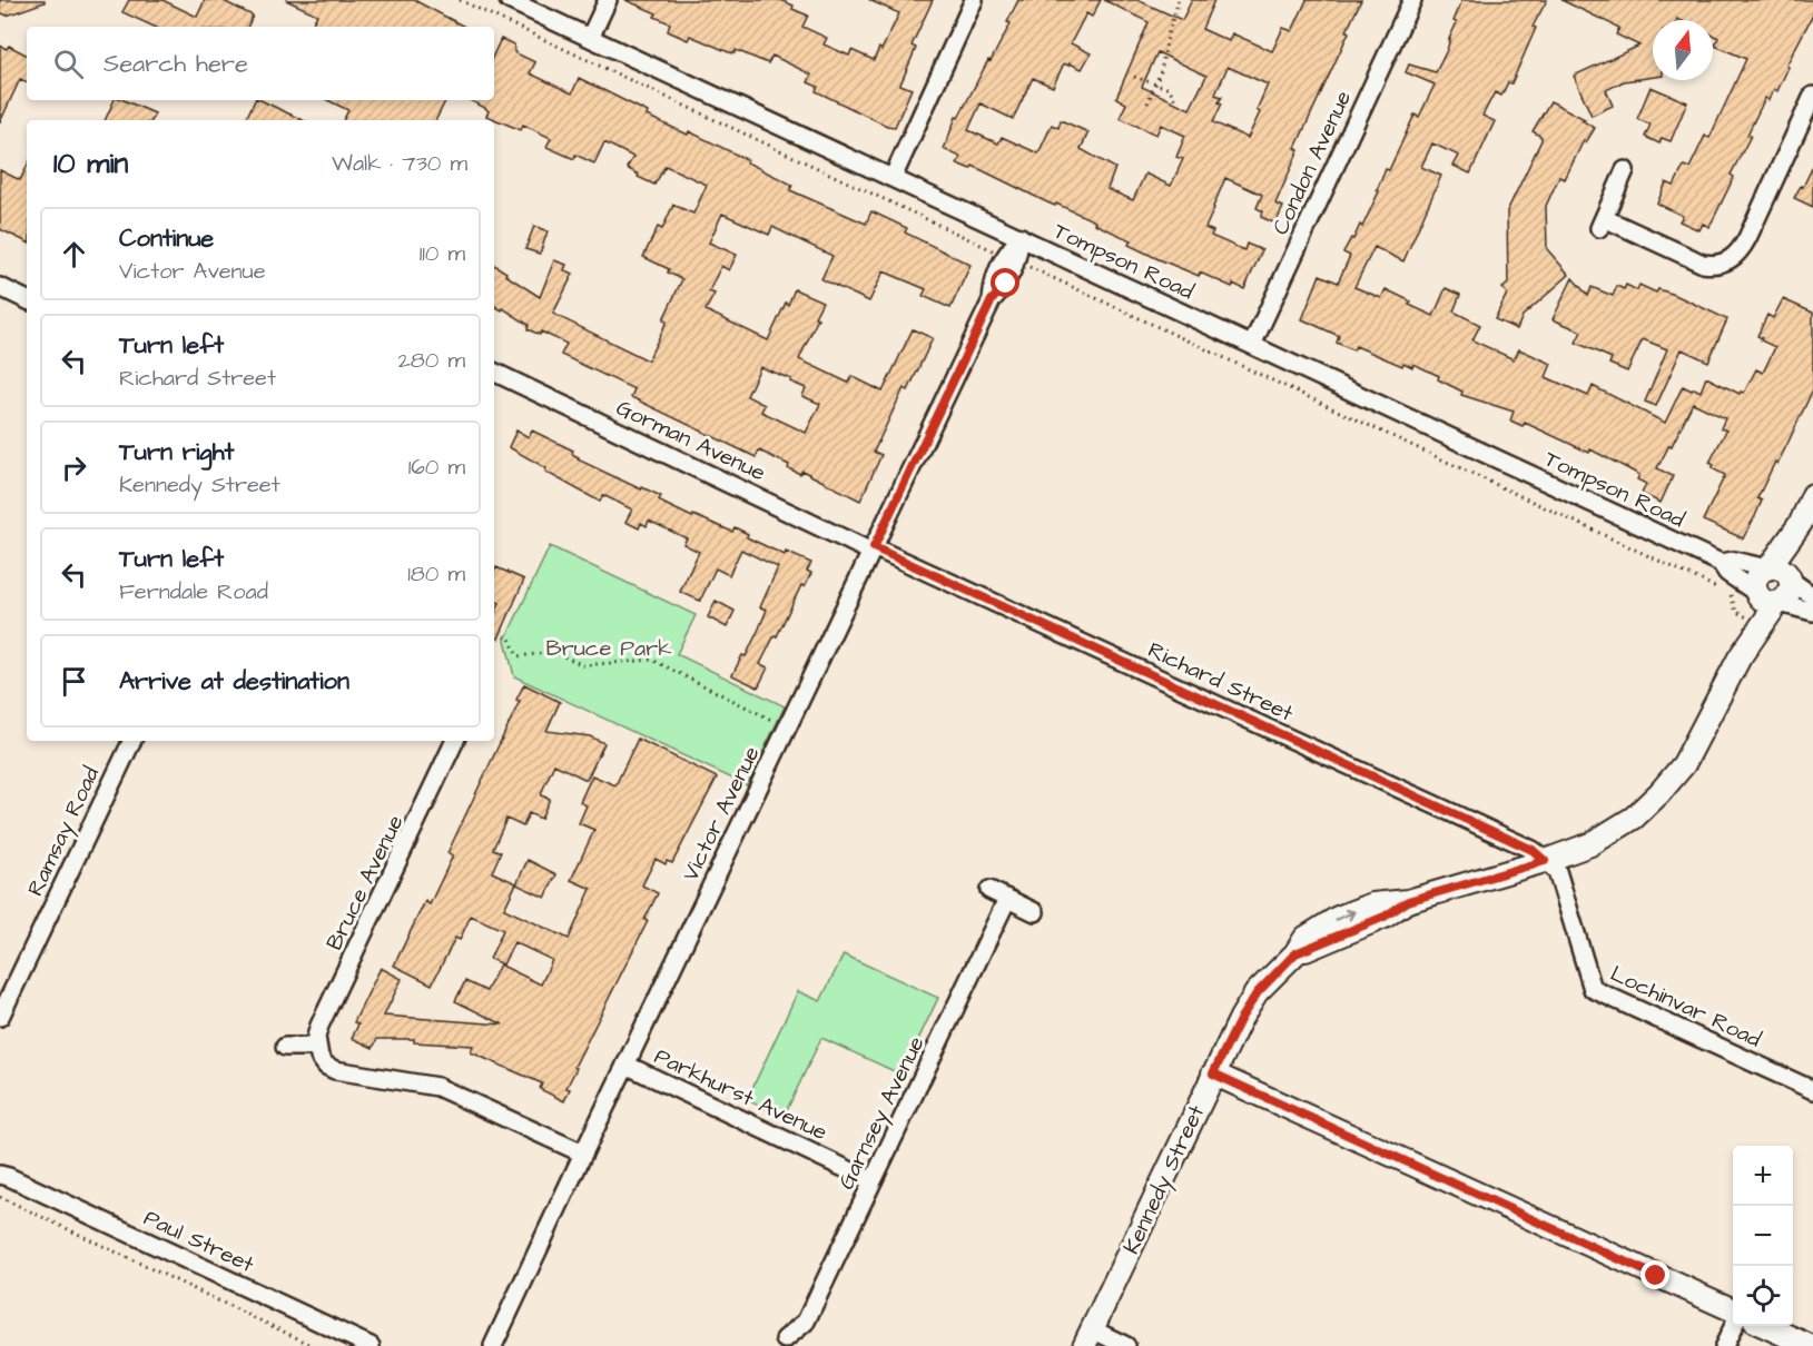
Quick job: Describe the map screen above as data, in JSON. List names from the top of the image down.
{
  "streets": {
    "street": [
      "Condon Avenue",
      "Tompson Road",
      "Gorman Avenue",
      "Richard Street",
      "Victor Avenue",
      "Ramsay Road",
      "Bruce Avenue",
      "Lochinvar Road",
      "Parkhurst Avenue",
      "Garnsey Avenue",
      "Kennedy Street",
      "Paul Street"
    ]
  },
  "crossings": [
    ["Condon Avenue", "Tompson Road"],
    ["Tompson Road", "Victor Avenue"],
    ["Tompson Road", "Kennedy Street"],
    ["Gorman Avenue", "Richard Street"],
    ["Gorman Avenue", "Victor Avenue"],
    ["Richard Street", "Victor Avenue"],
    ["Richard Street", "Lochinvar Road"],
    ["Richard Street", "Kennedy Street"],
    ["Victor Avenue", "Parkhurst Avenue"],
    ["Lochinvar Road", "Kennedy Street"],
    ["Parkhurst Avenue", "Garnsey Avenue"]
  ],
  "parks": ["Bruce Park"],
  "north": "top",
  "page": {
    "search": "Search here",
    "heading": ["10 min", "Walk · 730 m"],
    "list": [
      ["Continue", "Victor Avenue", "110 m"],
      ["Turn left", "Richard Street", "280 m"],
      ["Turn right", "Kennedy Street", "160 m"],
      ["Turn left", "Ferndale Road", "180 m"],
      "Arrive at destination"
    ],
    "map_buttons": ["+", "−"]
  }
}
